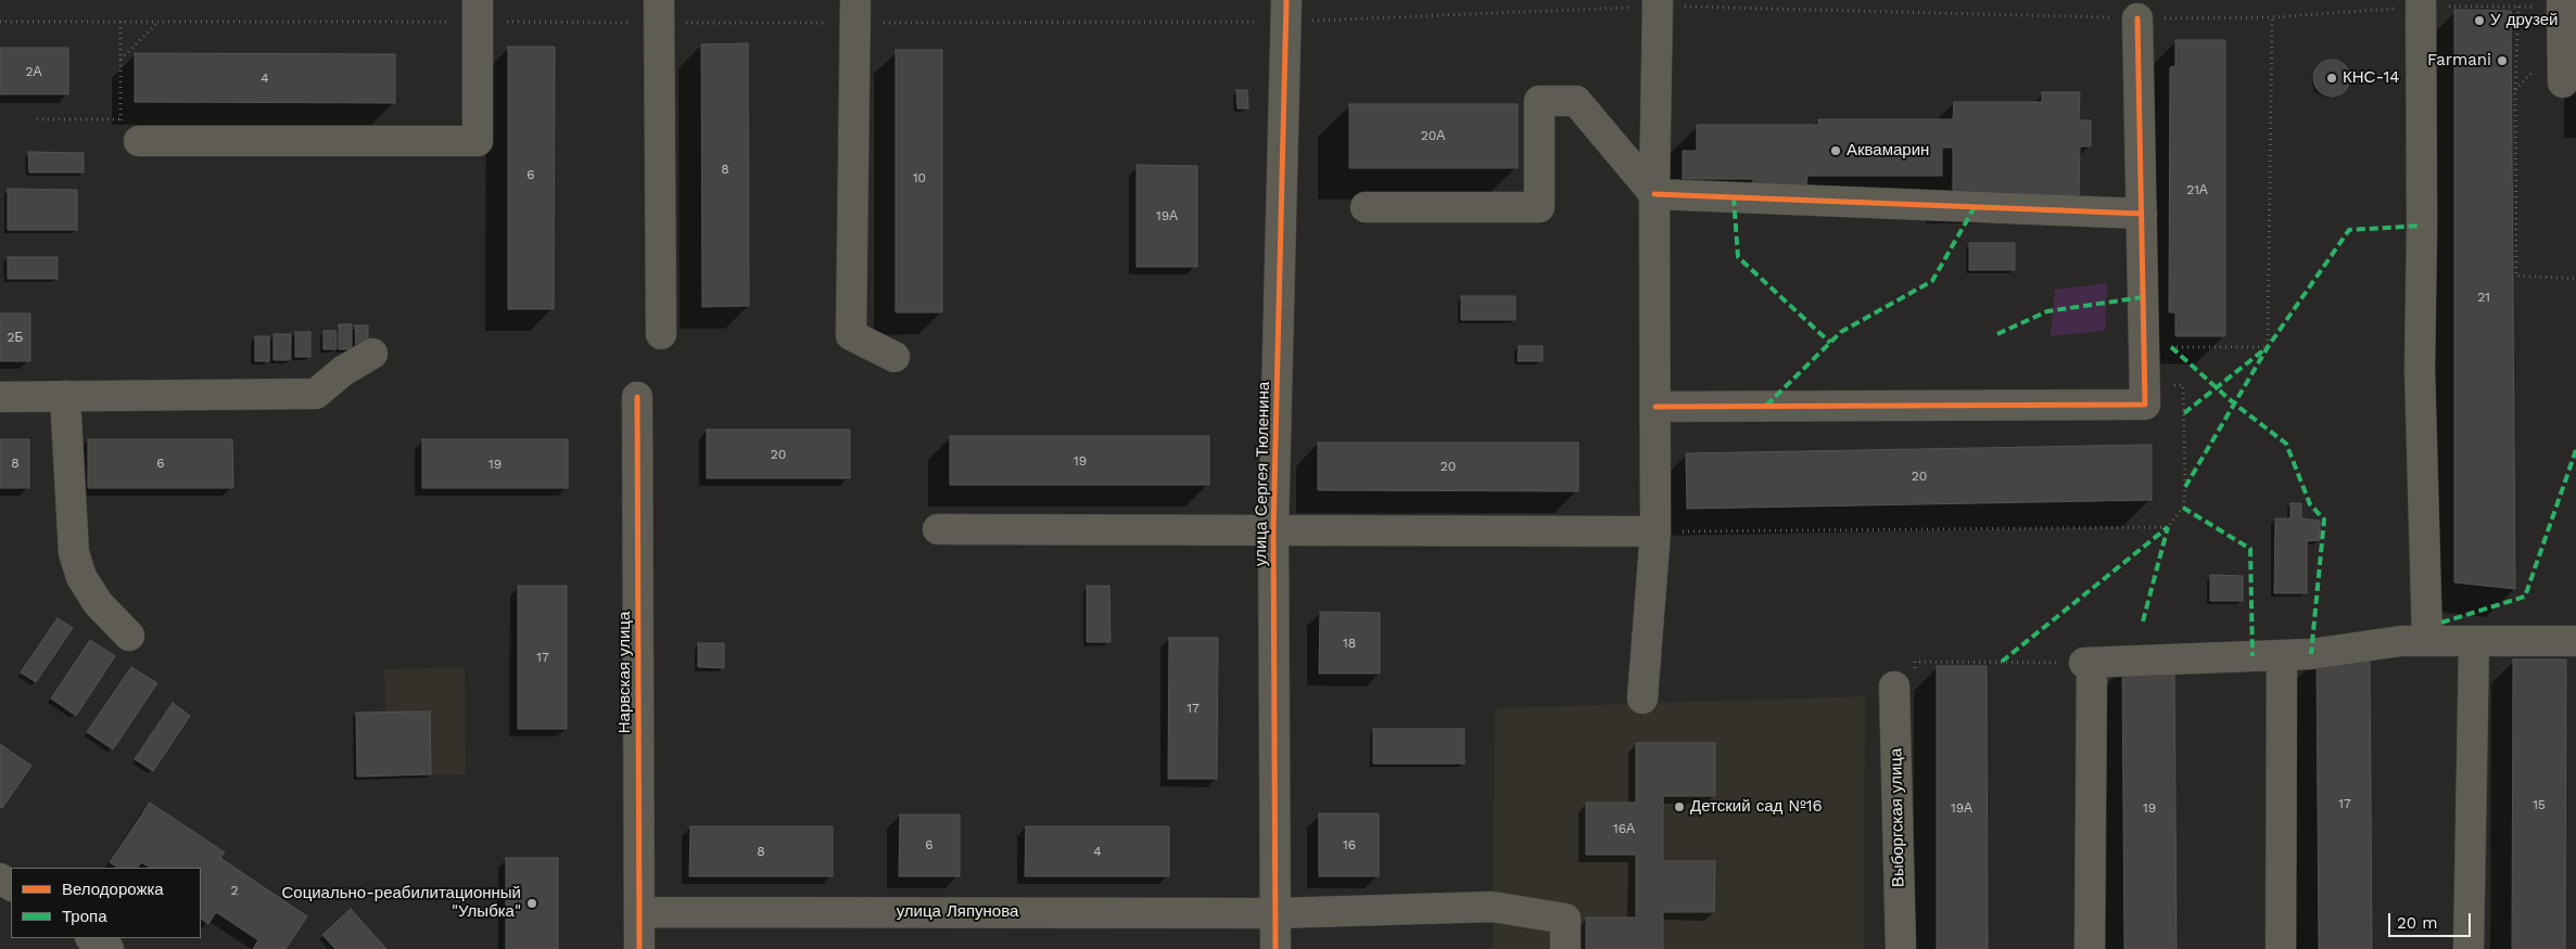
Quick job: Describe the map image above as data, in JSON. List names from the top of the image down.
{
  "streets": {
    "street": [
      "улица Сергея Тюленина",
      "Нарвская улица",
      "Выборгская улица",
      "улица Ляпунова"
    ]
  },
  "crossings": [
    ["улица Сергея Тюленина", "улица Ляпунова"],
    ["Нарвская улица", "улица Ляпунова"]
  ],
  "places": [
    "У друзей",
    "Farmani",
    "КНС-14",
    "Аквамарин",
    "Детский сад №16",
    "Социально-реабилитационный \"Улыбка\""
  ],
  "house_numbers": [
    "2А",
    "4",
    "20А",
    "8",
    "6",
    "10",
    "21А",
    "19А",
    "21",
    "2Б",
    "20",
    "19",
    "8",
    "6",
    "19",
    "20",
    "20",
    "18",
    "17",
    "17",
    "17",
    "15",
    "19А",
    "19",
    "16А",
    "6",
    "16",
    "8",
    "4",
    "2"
  ],
  "legend": ["Велодорожка", "Тропа"],
  "scale_bar": "20 m"
}
